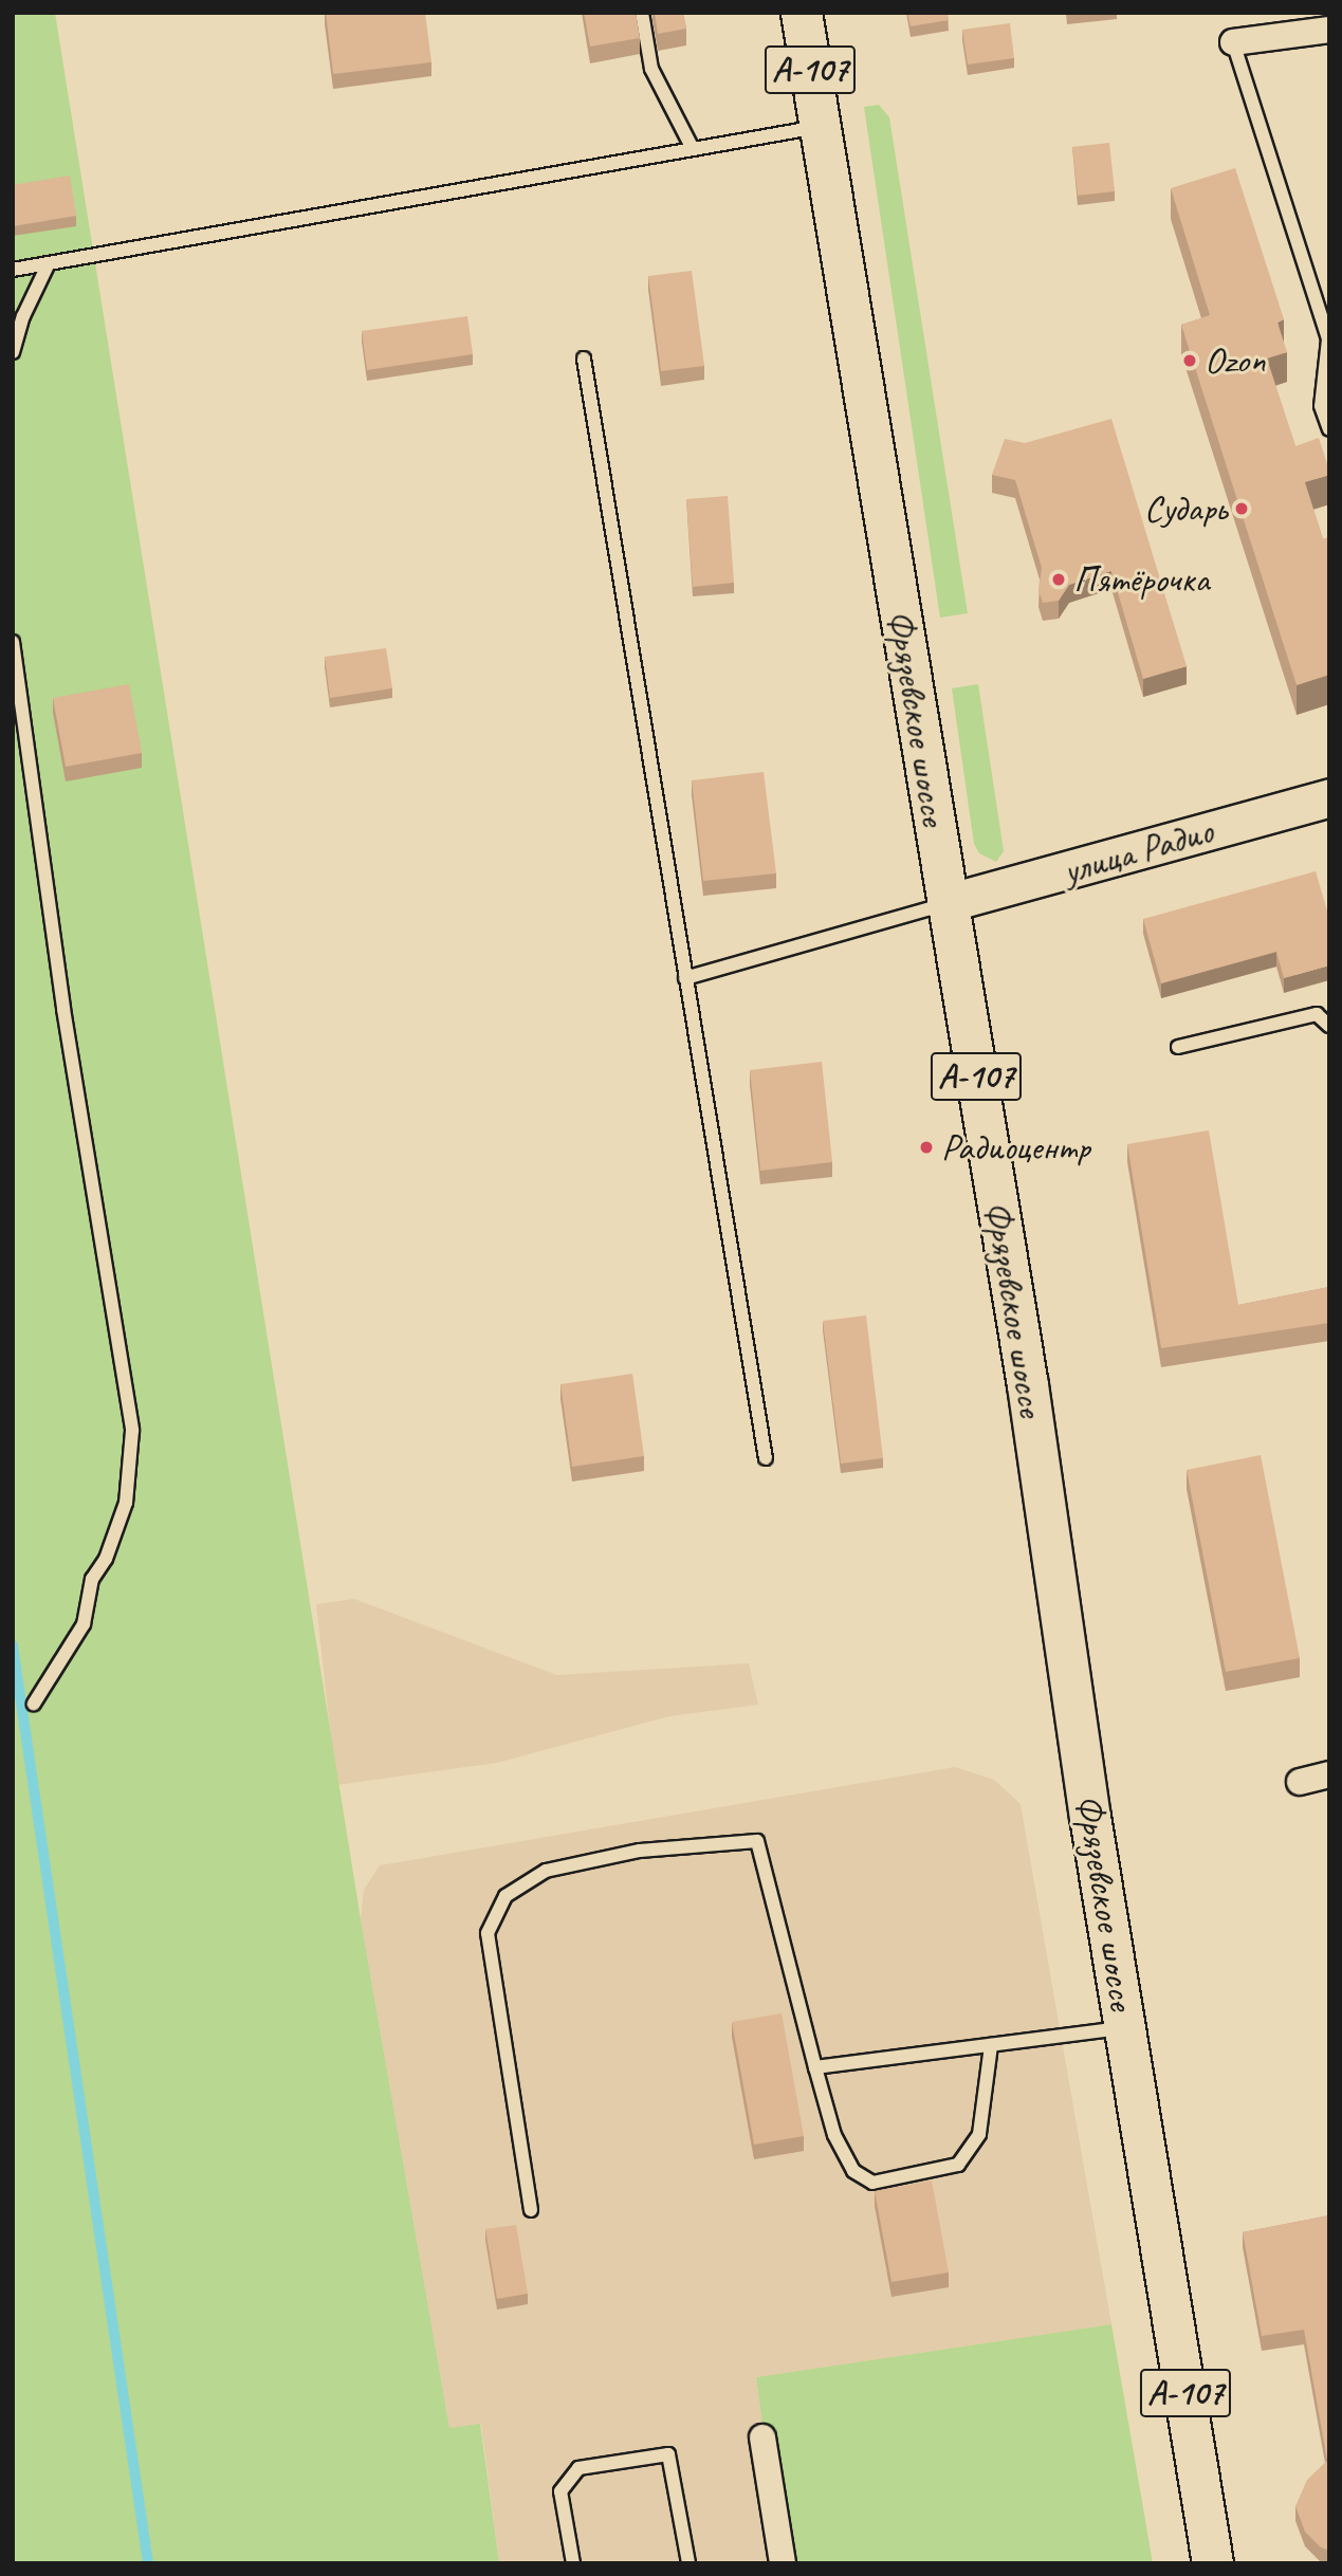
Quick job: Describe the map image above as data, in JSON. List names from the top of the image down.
{
  "streets": {
    "highway": ["А-107", "Фрязевское шоссе"],
    "main road": ["улица Радио"]
  },
  "crossings": [
    ["Фрязевское шоссе", "улица Радио"]
  ],
  "places": [
    "Ozon",
    "Сударь",
    "Пятёрочка",
    "Радиоцентр"
  ]
}
